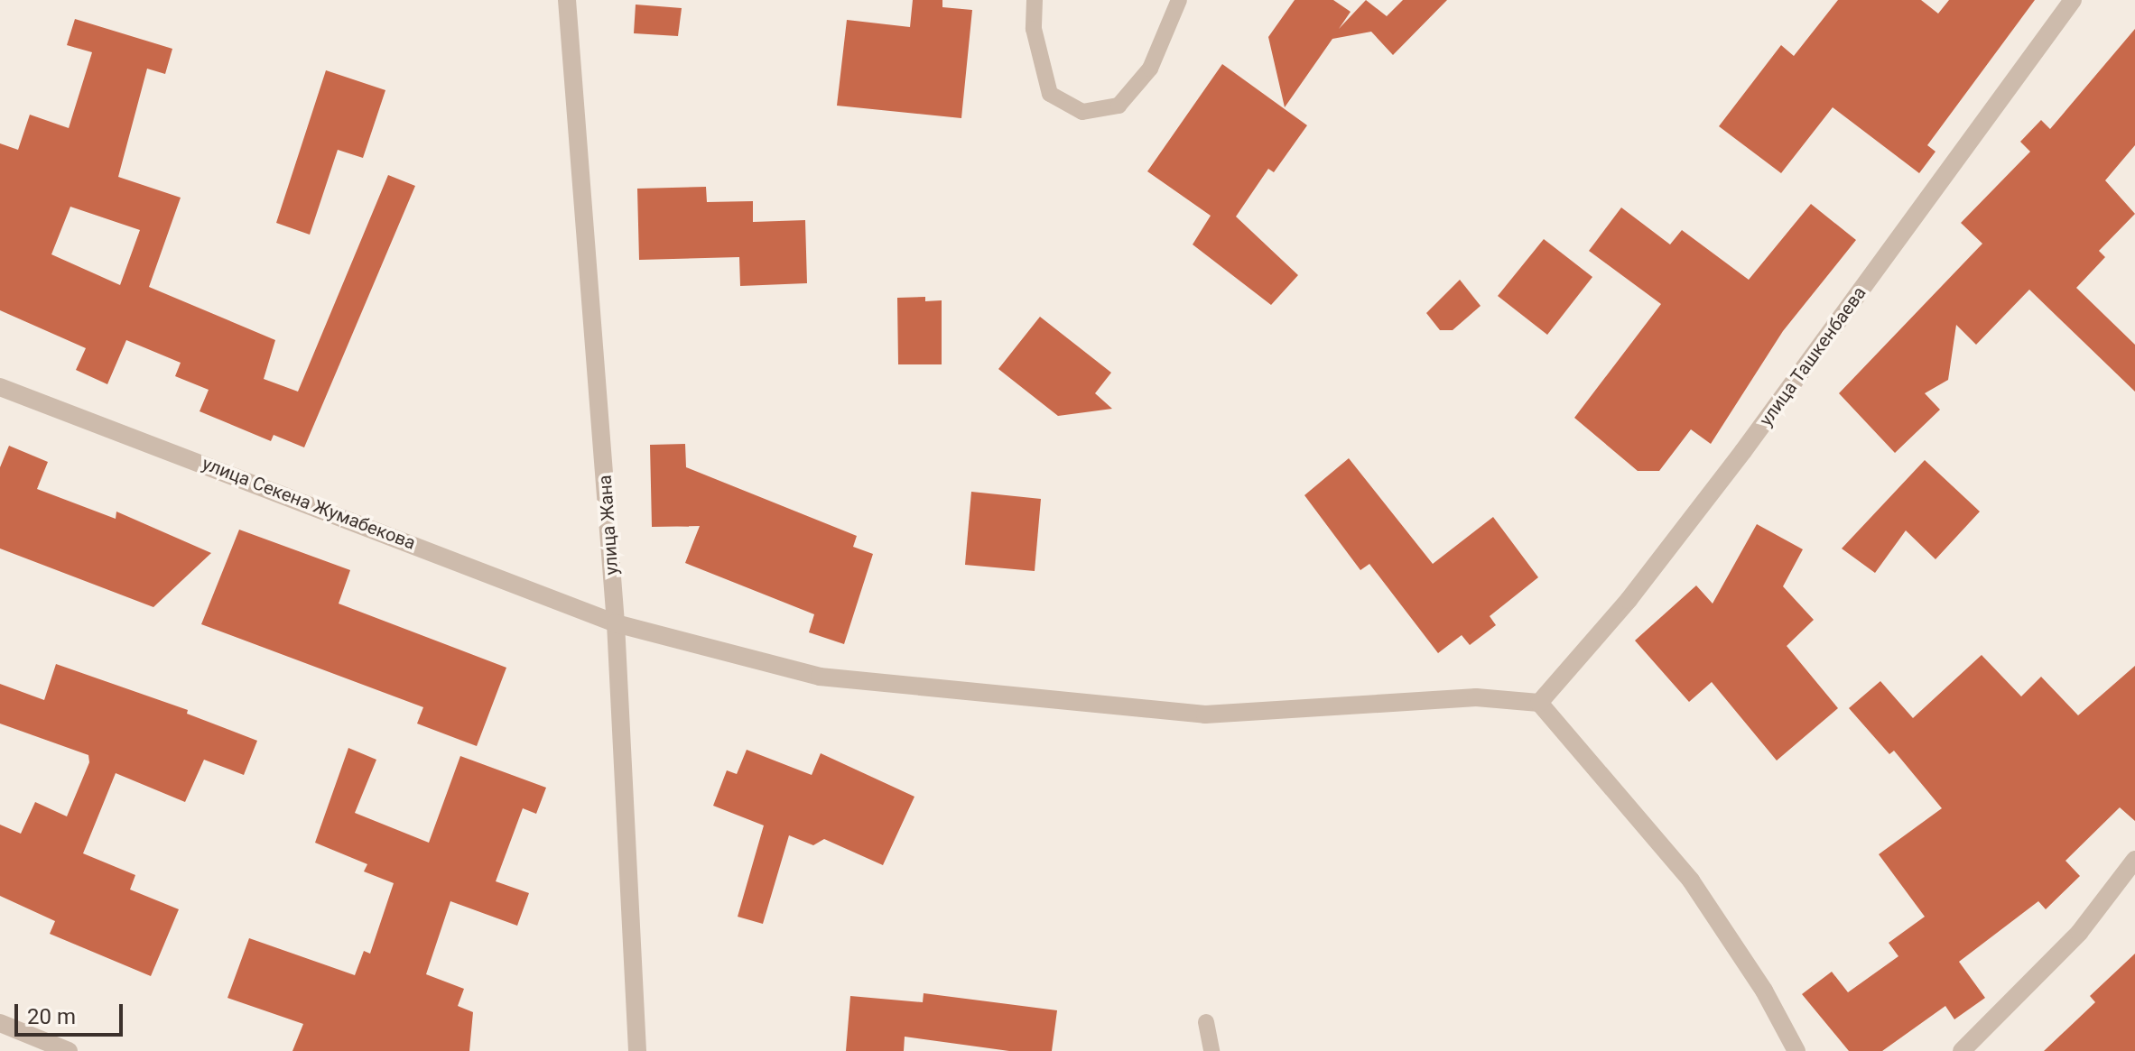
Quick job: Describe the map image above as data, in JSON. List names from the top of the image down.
{
  "streets": {
    "street": ["улица Ташкенбаева", "улица Секена Жумабекова", "улица Жана"]
  },
  "crossings": [
    ["улица Ташкенбаева", "улица Секена Жумабекова"],
    ["улица Секена Жумабекова", "улица Жана"]
  ],
  "scale_bar": "20 m"
}
